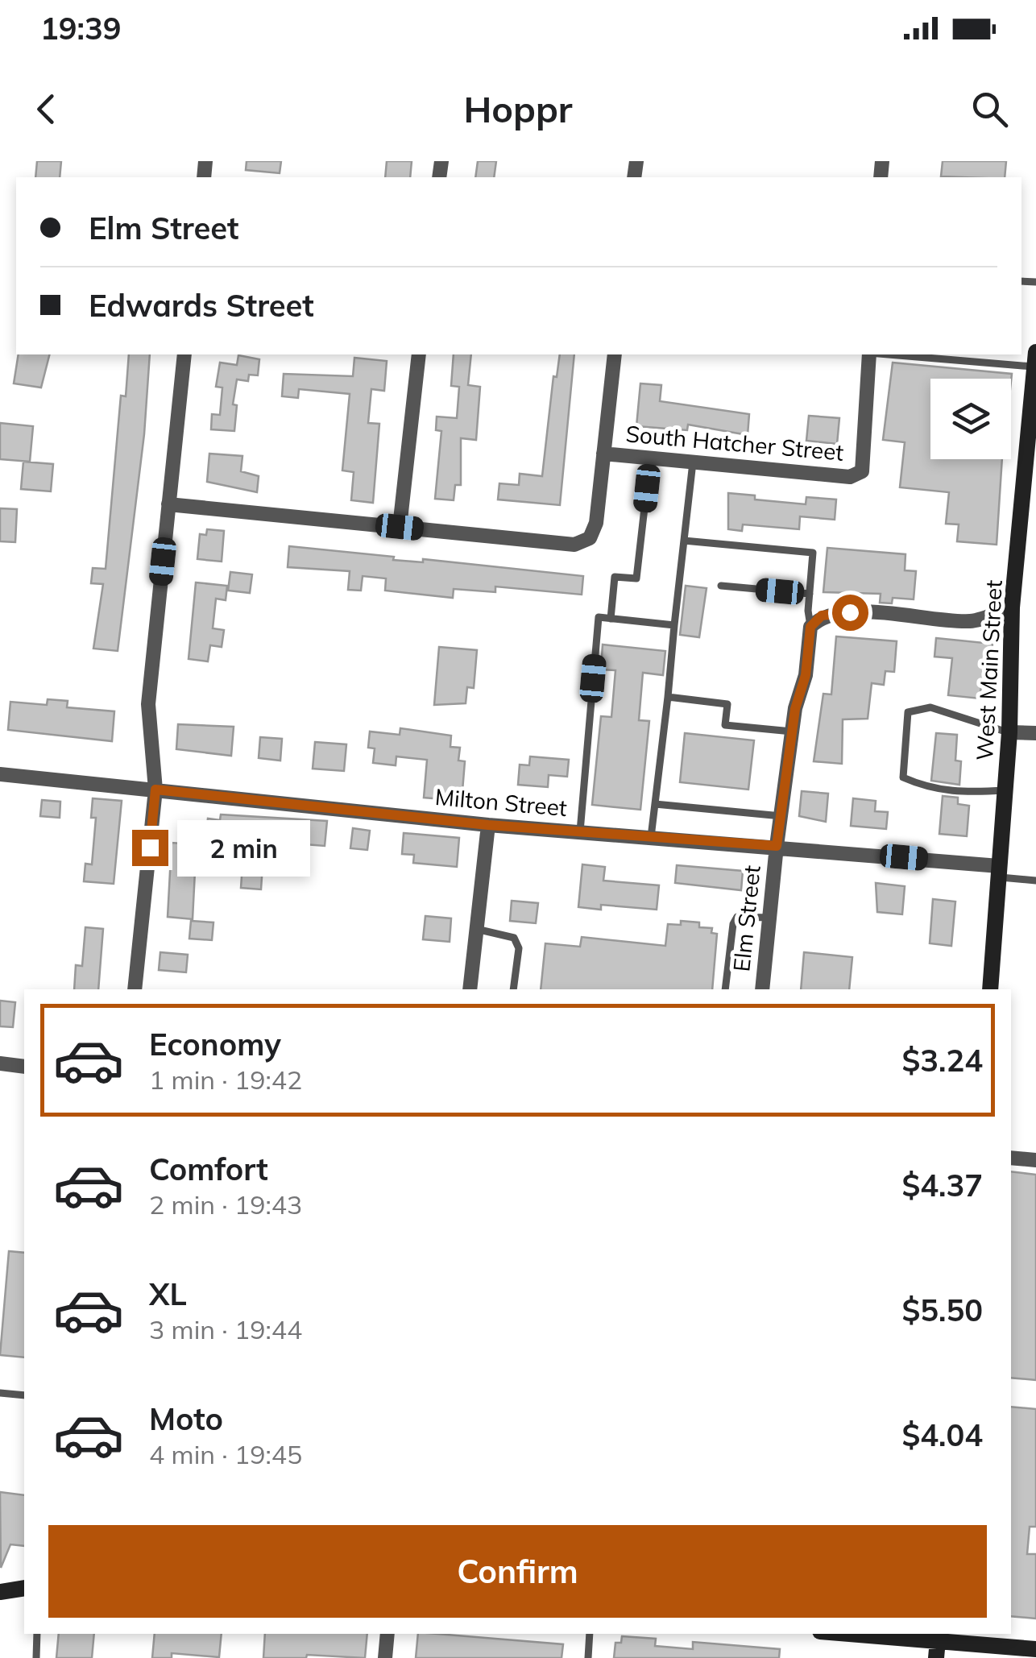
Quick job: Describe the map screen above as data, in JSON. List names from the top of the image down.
{
  "streets": {
    "main road": ["West Main Street"],
    "street": ["South Hatcher Street", "Milton Street", "Elm Street"]
  },
  "crossings": [
    ["West Main Street", "Milton Street"],
    ["Milton Street", "Elm Street"]
  ],
  "page": {
    "status": "19:39",
    "header": "Hoppr",
    "banner": ["Elm Street", "Edwards Street"],
    "bubble": "2 min",
    "list": [
      {
        "name": "Economy",
        "note": "1 min · 19:42",
        "value": "$3.24"
      },
      {
        "name": "Comfort",
        "note": "2 min · 19:43",
        "value": "$4.37"
      },
      {
        "name": "XL",
        "note": "3 min · 19:44",
        "value": "$5.50"
      },
      {
        "name": "Moto",
        "note": "4 min · 19:45",
        "value": "$4.04"
      }
    ],
    "buttons": "Confirm"
  }
}
